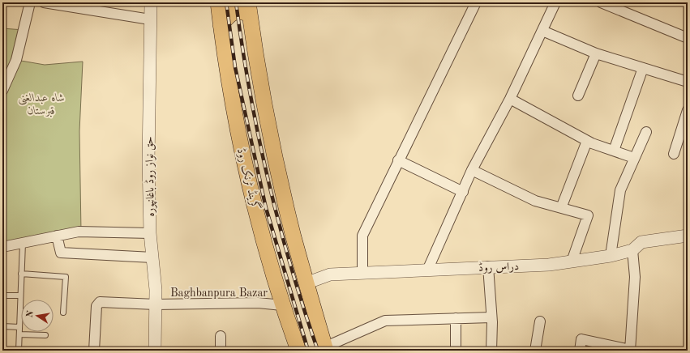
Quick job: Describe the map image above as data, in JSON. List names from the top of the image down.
{
  "streets": {
    "main road": ["گرینڈ ٹرنک روڈ"],
    "street": ["حق نواز روڈ باغانپورہ", "دراس روڈ", "Baghbanpura Bazar"]
  },
  "crossings": [
    ["حق نواز روڈ باغانپورہ", "Baghbanpura Bazar"],
    ["گرینڈ ٹرنک روڈ", "Baghbanpura Bazar"]
  ],
  "parks": ["شاہ عبدالغنی قبرستان"],
  "north": "left"
}
